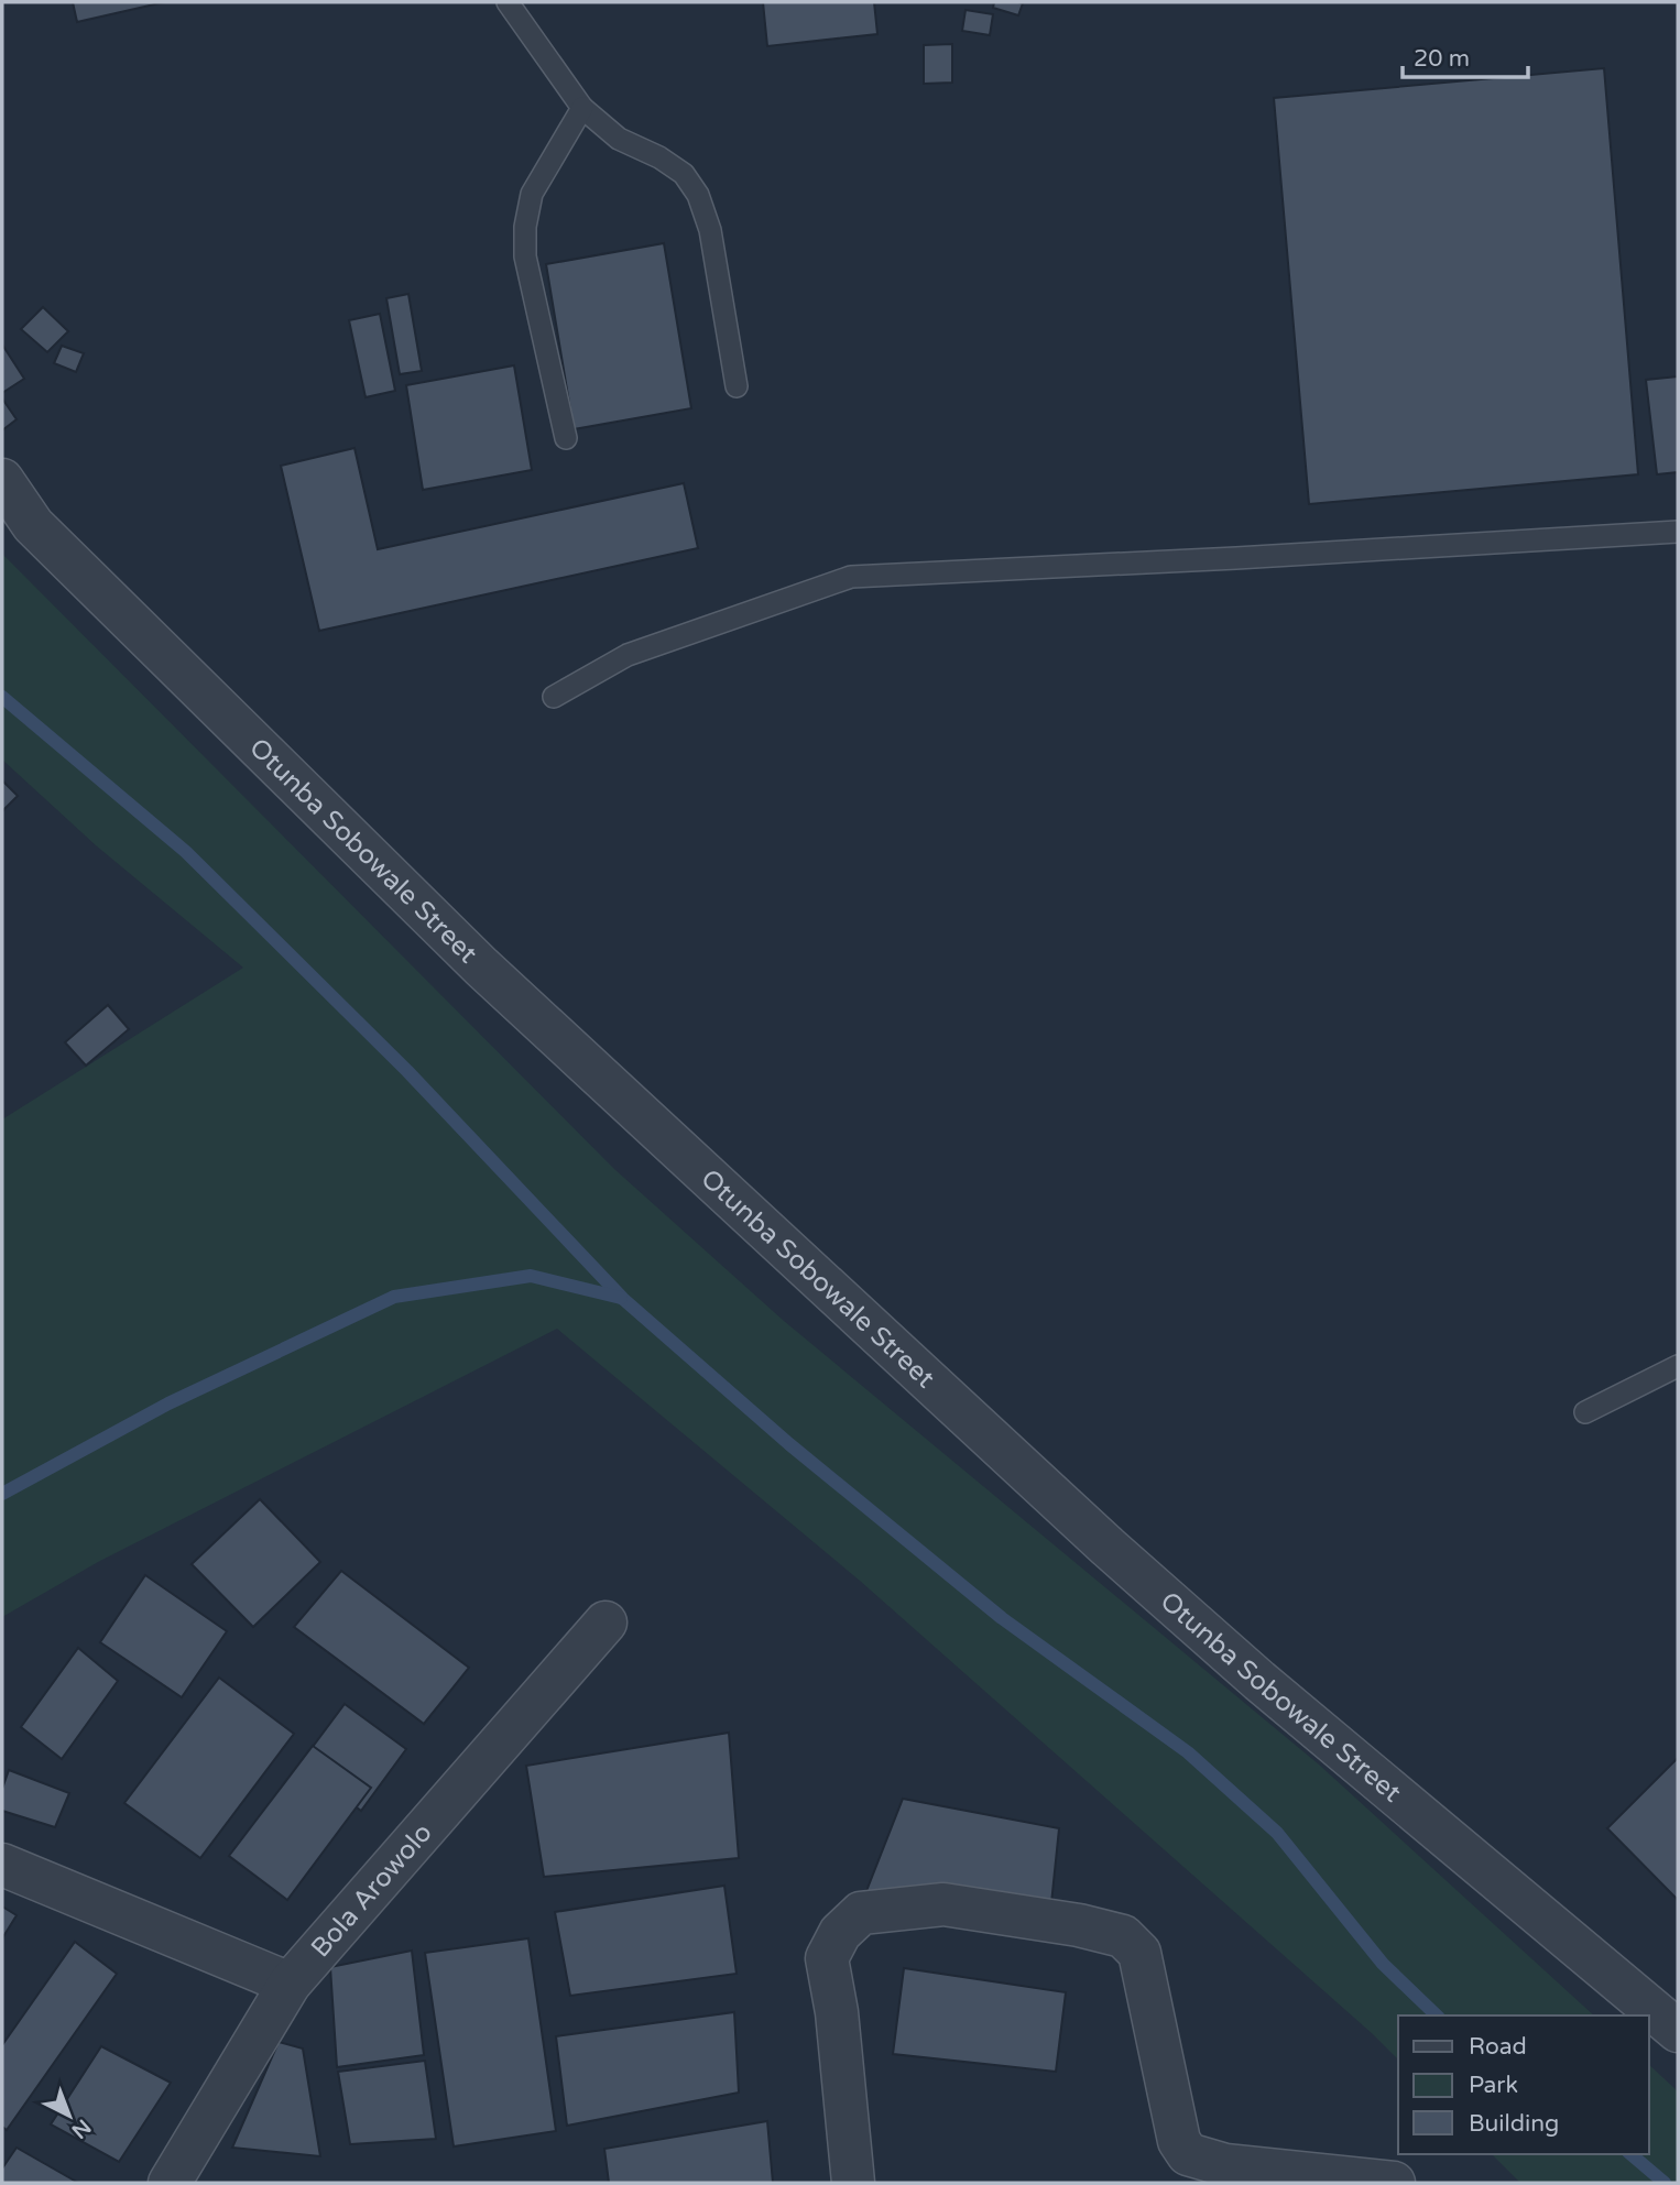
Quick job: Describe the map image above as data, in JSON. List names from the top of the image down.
{
  "streets": {
    "street": ["Otunba Sobowale Street", "Bola Arowolo"]
  },
  "legend": ["Road", "Park", "Building"],
  "scale_bar": "20 m",
  "north": "bottom right"
}
